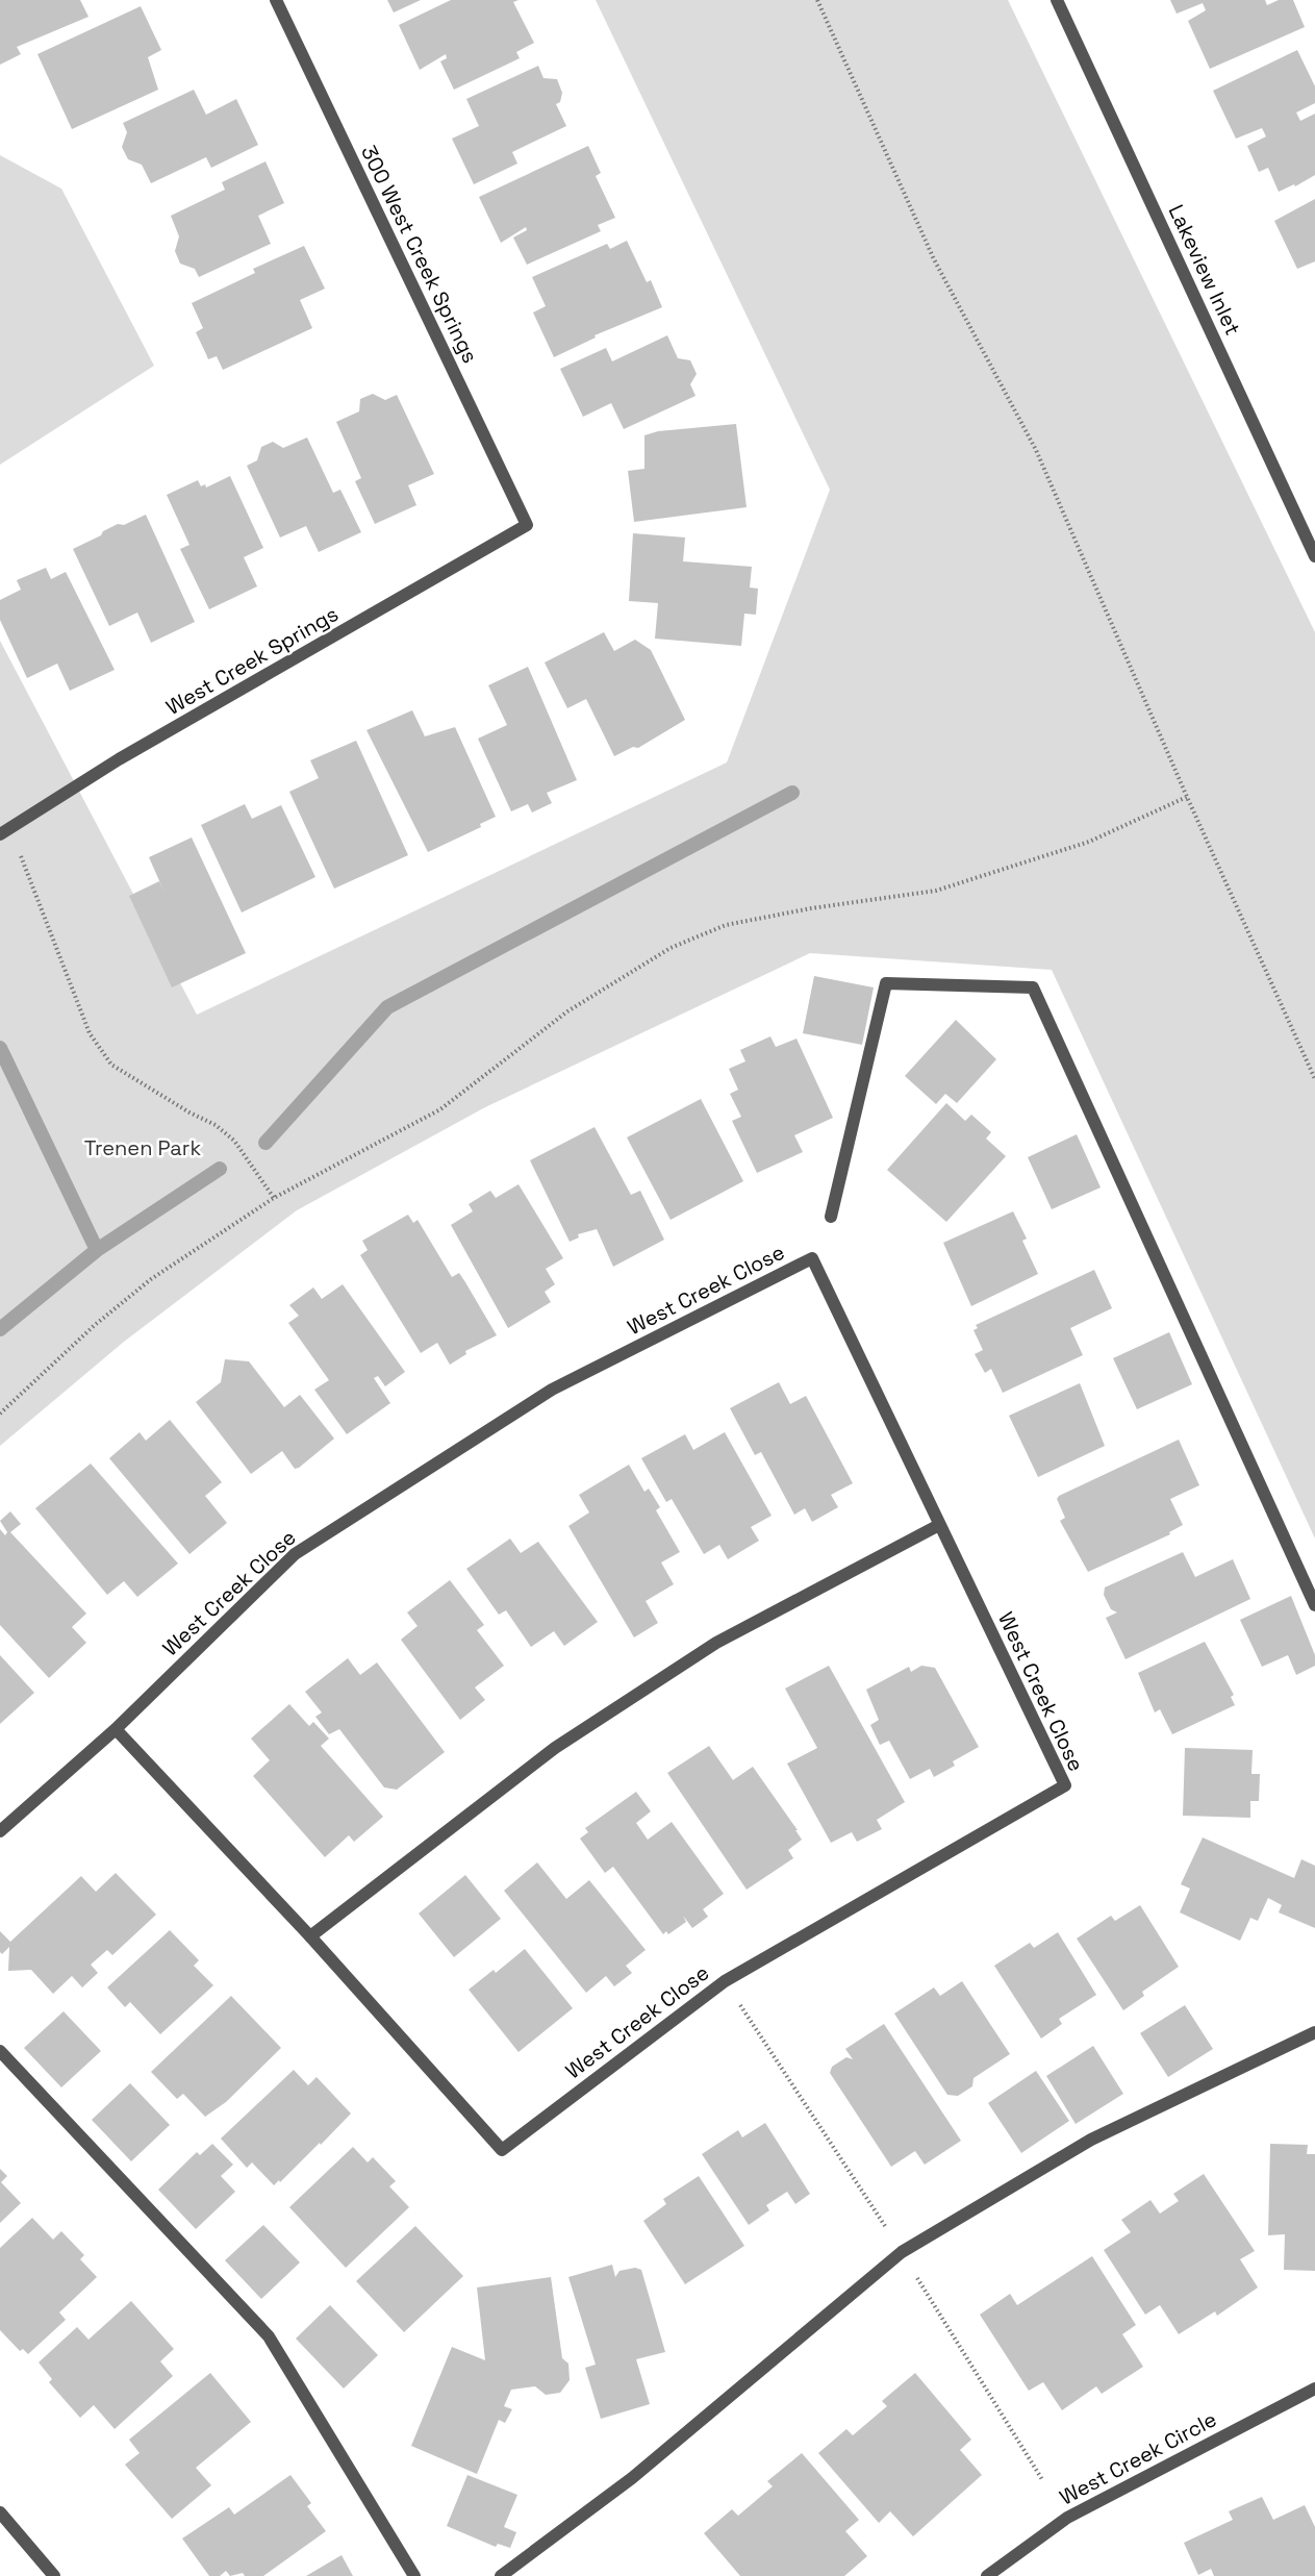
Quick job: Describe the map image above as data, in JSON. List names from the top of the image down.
{
  "streets": {
    "street": [
      "300 West Creek Springs",
      "Lakeview Inlet",
      "West Creek Springs",
      "West Creek Close",
      "West Creek Circle"
    ]
  },
  "crossings": [
    ["300 West Creek Springs", "West Creek Springs"]
  ],
  "parks": ["Trenen Park"]
}
